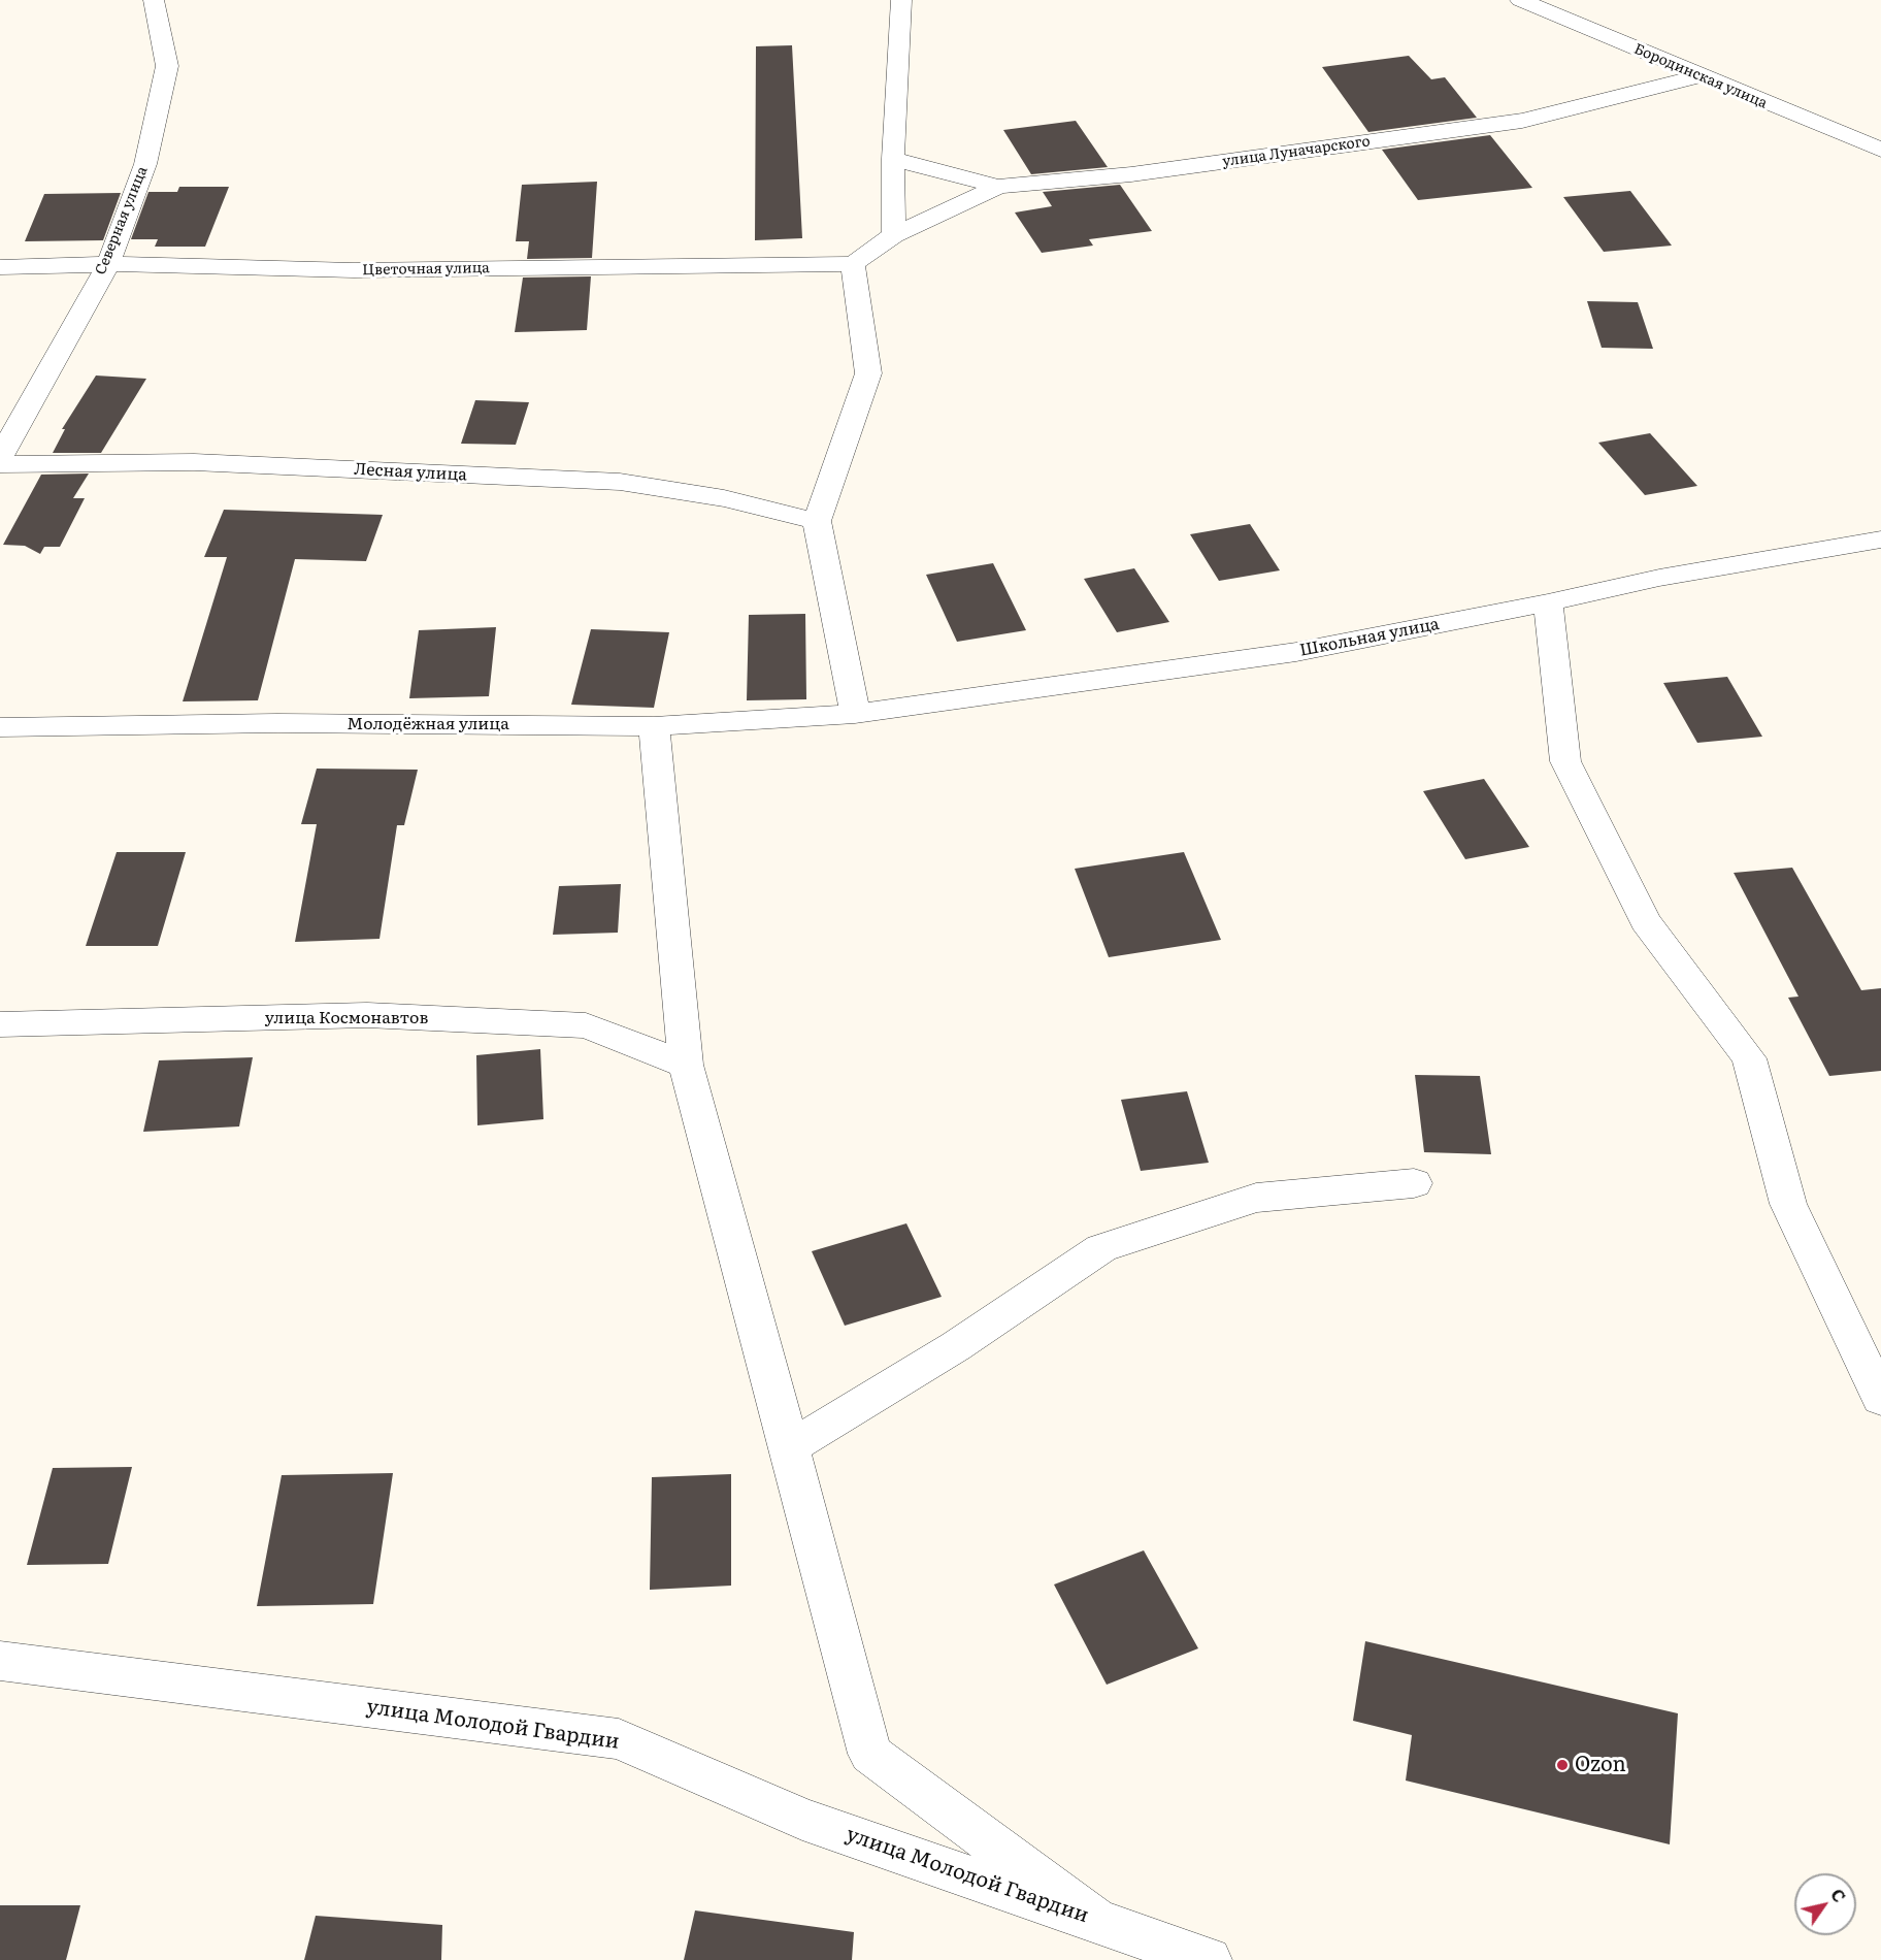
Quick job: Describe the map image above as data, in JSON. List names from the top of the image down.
{
  "streets": {
    "street": [
      "Бородинская улица",
      "улица Луначарского",
      "Северная улица",
      "Цветочная улица",
      "Лесная улица",
      "Школьная улица",
      "Молодёжная улица",
      "улица Космонавтов",
      "улица Молодой Гвардии"
    ]
  },
  "crossings": [
    ["Бородинская улица", "улица Луначарского"],
    ["Северная улица", "Цветочная улица"],
    ["Школьная улица", "Молодёжная улица"]
  ],
  "places": ["Ozon"],
  "north": "top right"
}
